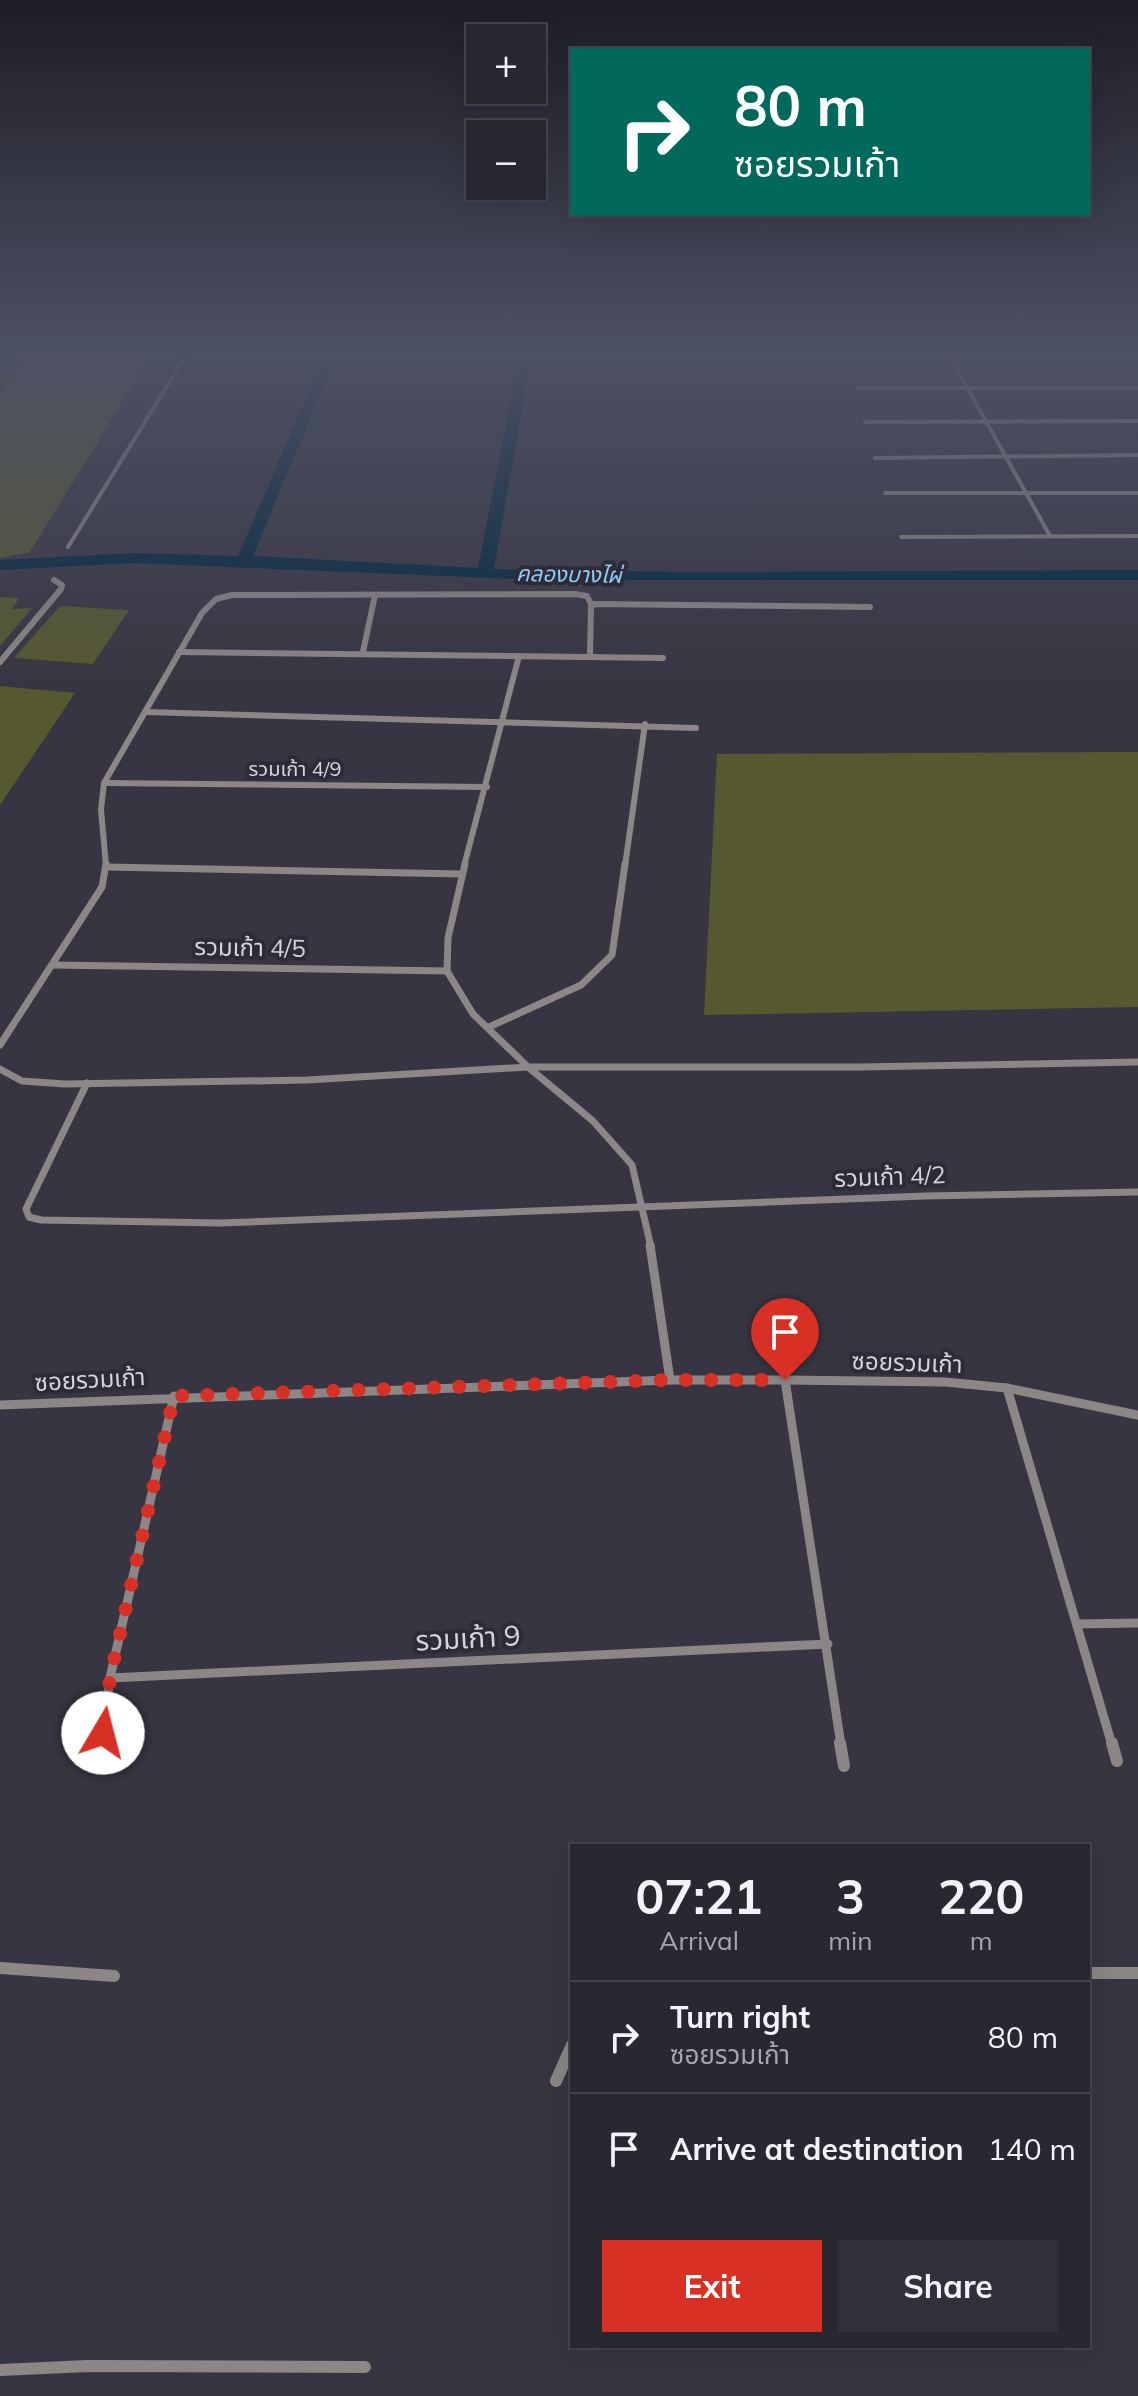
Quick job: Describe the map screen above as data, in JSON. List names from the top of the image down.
{
  "streets": {
    "street": [
      "รวมเก้า 4/9",
      "รวมเก้า 4/5",
      "รวมเก้า 4/2",
      "ซอยรวมเก้า",
      "รวมเก้า 9"
    ]
  },
  "water": ["คลองบางไผ่"],
  "page": {
    "map_buttons": ["+", "−"],
    "turn": ["80 m", "ซอยรวมเก้า"],
    "eta": [
      "07:21",
      "Arrival",
      "3",
      "min",
      "220",
      "m"
    ],
    "list": [
      {
        "name": "Turn right",
        "note": "ซอยรวมเก้า",
        "value": "80 m"
      },
      {
        "name": "Arrive at destination",
        "value": "140 m"
      }
    ],
    "buttons": ["Exit", "Share"]
  }
}
